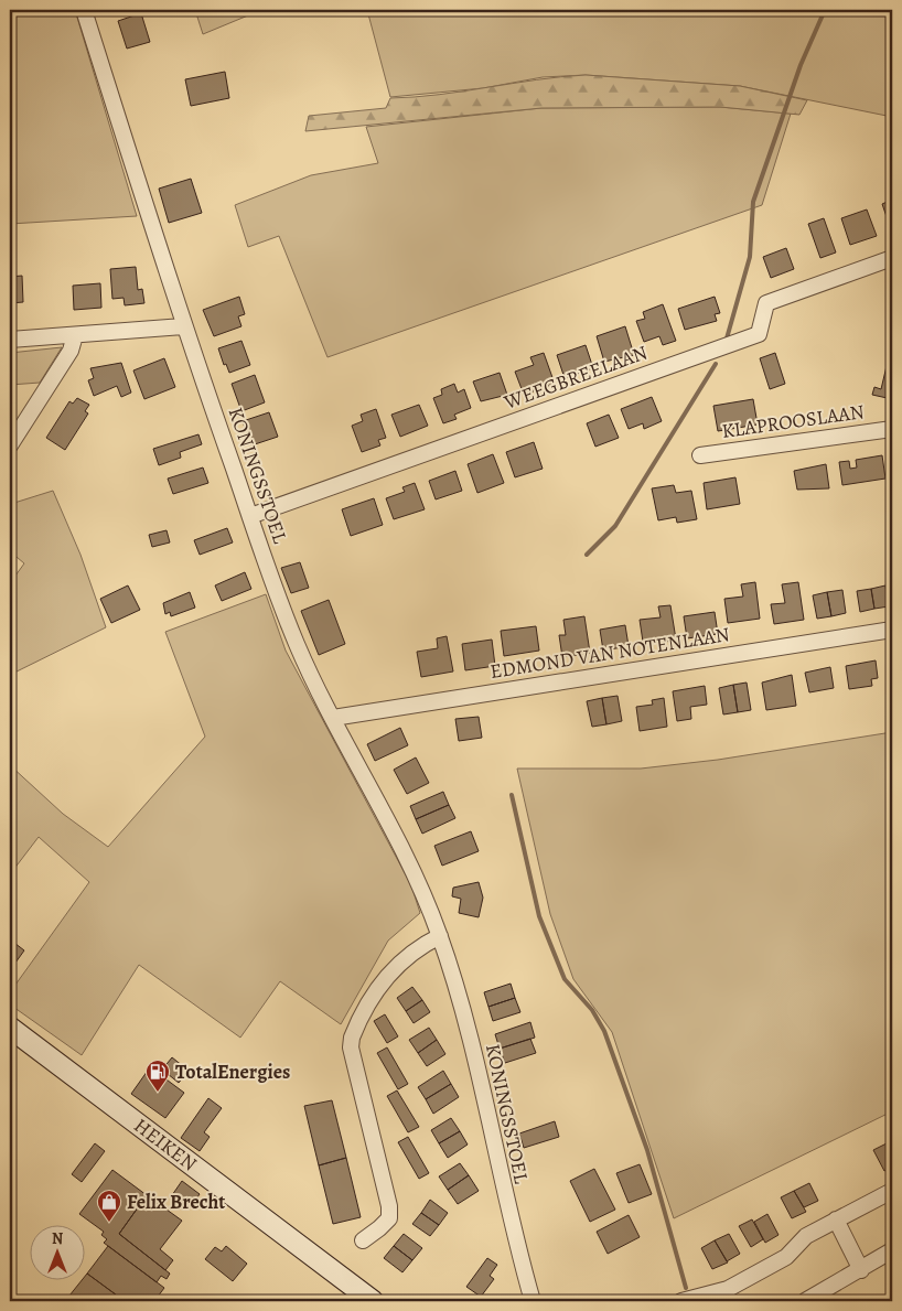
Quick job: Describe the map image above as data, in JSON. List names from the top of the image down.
{
  "streets": {
    "main road": ["HEIKEN"],
    "street": [
      "WEEGBREELAAN",
      "KLAPROOSLAAN",
      "KONINGSSTOEL",
      "EDMOND VAN NOTENLAAN"
    ]
  },
  "crossings": [
    ["WEEGBREELAAN", "KONINGSSTOEL"],
    ["KONINGSSTOEL", "EDMOND VAN NOTENLAAN"]
  ],
  "places": {
    "fuel station": ["TotalEnergies"],
    "shop": ["Felix Brecht"]
  },
  "north": "top"
}
